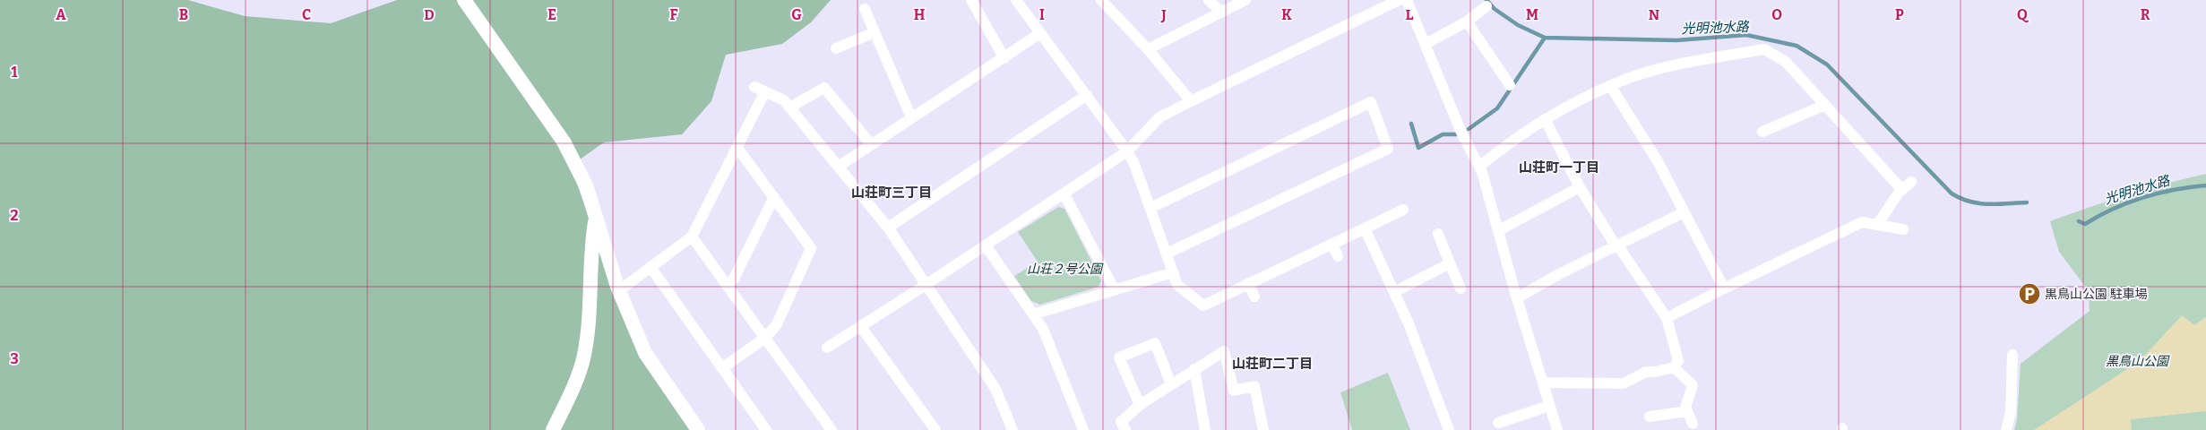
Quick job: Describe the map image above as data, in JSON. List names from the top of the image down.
{
  "districts": ["山荘町一丁目", "山荘町三丁目", "山荘町二丁目"],
  "water": ["光明池水路"],
  "parks": ["山荘２号公園", "黒鳥山公園"],
  "places": {
    "parking": ["黒鳥山公園 駐車場"]
  },
  "grid": {
    "columns": [
      "A",
      "B",
      "C",
      "D",
      "E",
      "F",
      "G",
      "H",
      "I",
      "J",
      "K",
      "L",
      "M",
      "N",
      "O",
      "P",
      "Q",
      "R"
    ],
    "rows": ["1", "2", "3"]
  }
}
